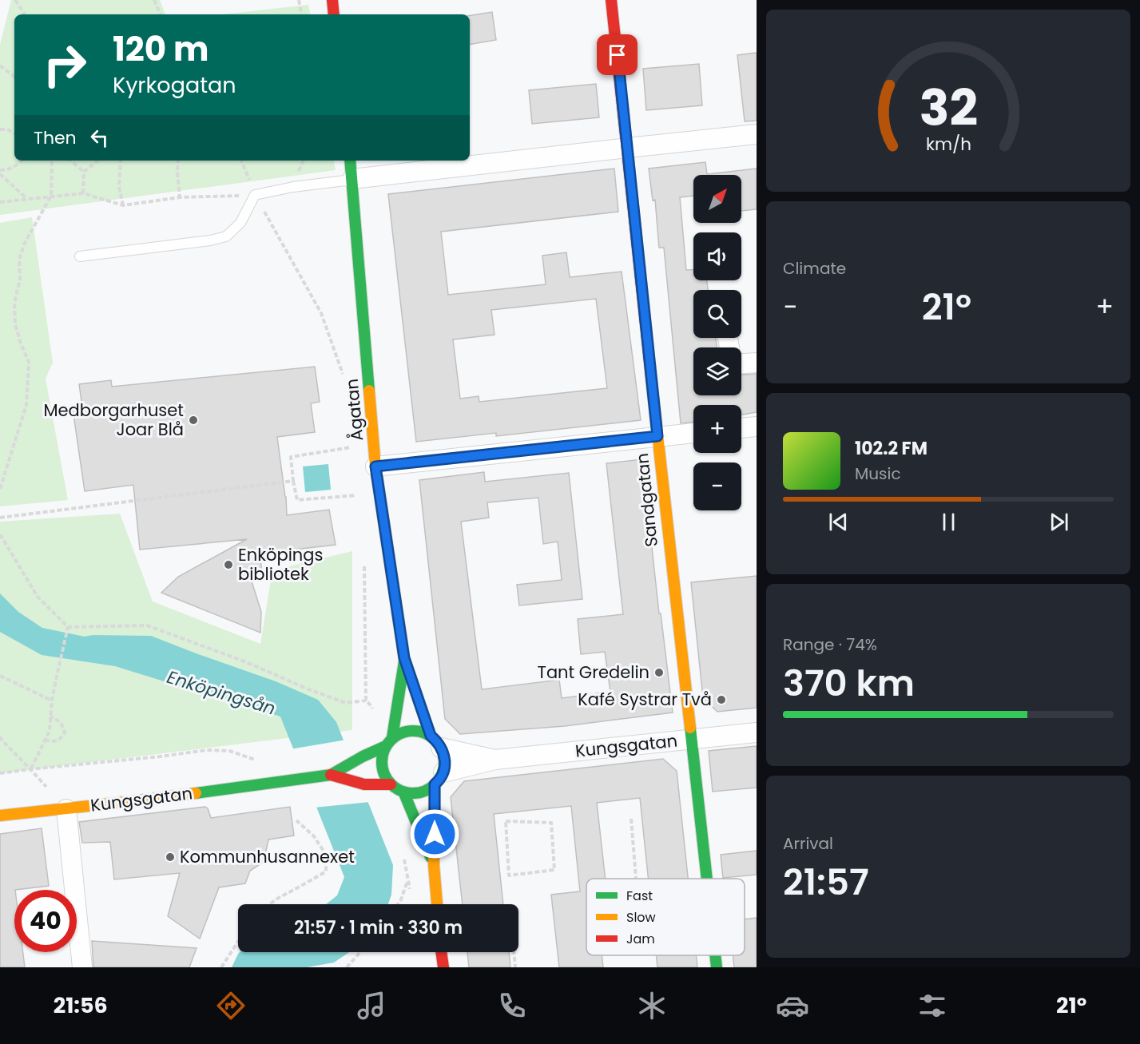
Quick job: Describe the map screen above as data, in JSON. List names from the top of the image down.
{
  "streets": {
    "street": ["Ågatan", "Sandgatan", "Kungsgatan"]
  },
  "crossings": [
    ["Ågatan", "Kungsgatan"],
    ["Sandgatan", "Kungsgatan"]
  ],
  "water": ["Enköpingsån"],
  "places": [
    "Medborgarhuset Joar Blå",
    "Enköpings bibliotek",
    "Tant Gredelin",
    "Kafé Systrar Två",
    "Kommunhusannexet"
  ],
  "legend": ["Fast", "Slow", "Jam"],
  "north": "top right",
  "page": {
    "turn": ["120 m", "Kyrkogatan"],
    "then": "Then",
    "map_buttons": ["+", "−"],
    "tile": [
      "Climate",
      ["Range · 74%", "370 km"],
      ["Arrival", "21:57"]
    ],
    "heat": ["−", "21°", "+"],
    "song": ["102.2 FM", "Music"],
    "limit": "40",
    "trip": "21:57 · 1 min · 330 m",
    "tabs": ["21:56", "21°"],
    "gauge": ["32", "km/h"]
  }
}
